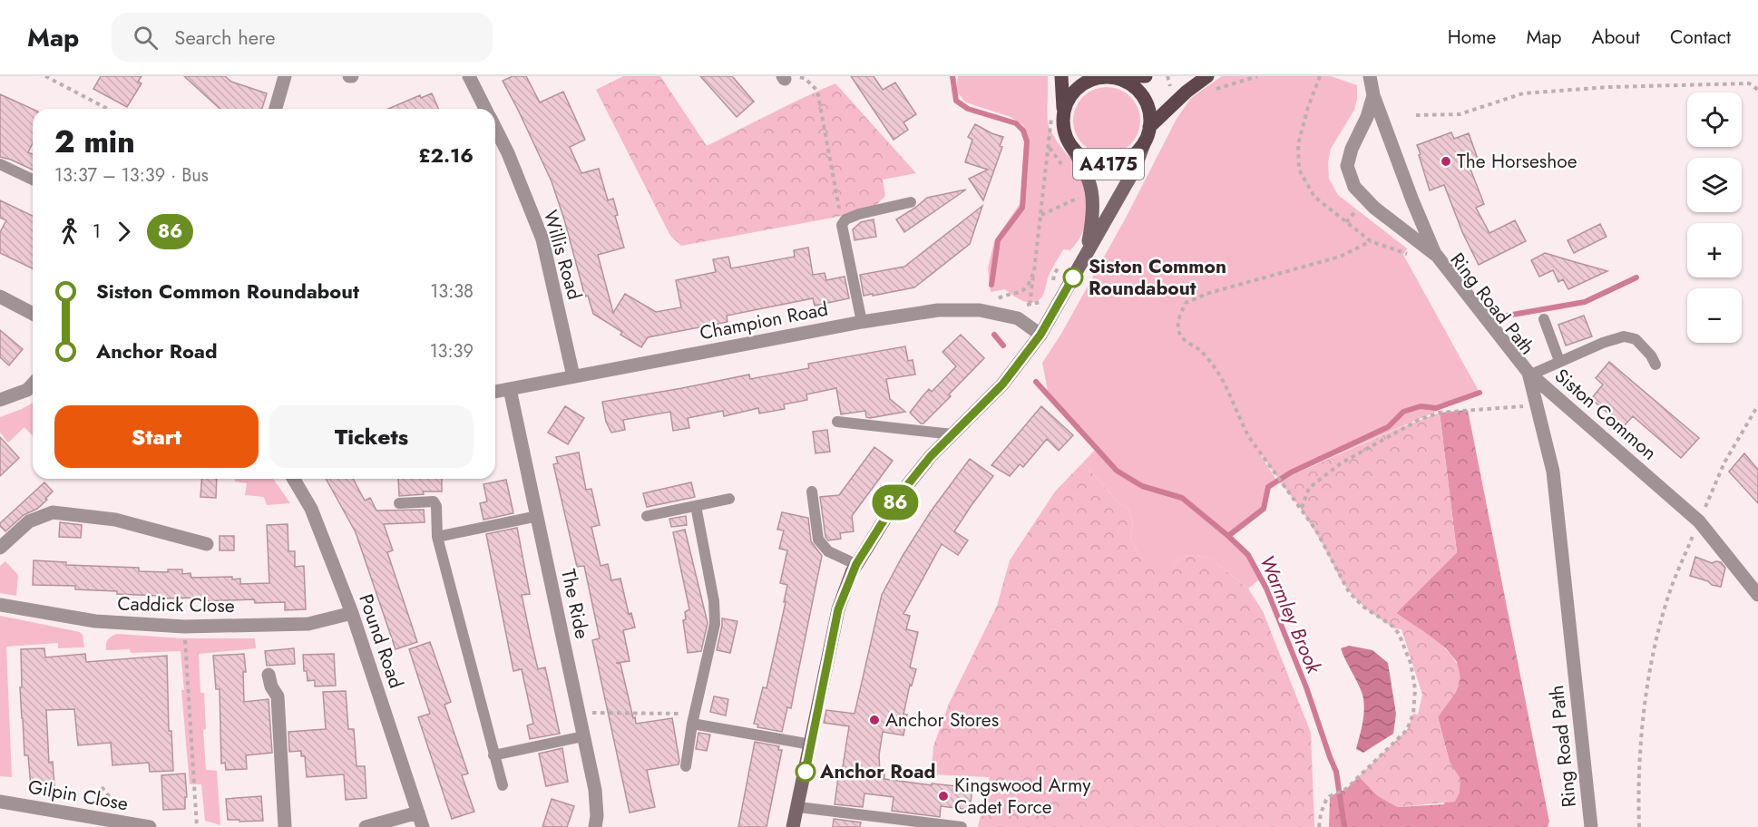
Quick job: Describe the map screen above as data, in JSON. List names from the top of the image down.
{
  "streets": {
    "main road": ["A4175"],
    "street": [
      "Willis Road",
      "Ring Road Path",
      "Champion Road",
      "Siston Common",
      "The Ride",
      "Caddick Close",
      "Pound Road",
      "Gilpin Close"
    ]
  },
  "crossings": [
    ["Willis Road", "Champion Road"],
    ["Ring Road Path", "Siston Common"],
    ["Champion Road", "The Ride"],
    ["Caddick Close", "Pound Road"]
  ],
  "water": ["Warmley Brook"],
  "places": [
    "The Horseshoe",
    "Siston Common Roundabout",
    "Anchor Stores",
    "Anchor Road",
    "Kingswood Army Cadet Force"
  ],
  "lines": ["bus line 86"],
  "page": {
    "header": "Map",
    "search": "Search here",
    "nav": [
      "Home",
      "Map",
      "About",
      "Contact"
    ],
    "on_map": "86",
    "map_buttons": ["+", "−"],
    "heading": ["2 min", "13:37 – 13:39 · Bus", "£2.16"],
    "legs": ["1", "86"],
    "list": [
      {
        "name": "Siston Common Roundabout",
        "value": "13:38"
      },
      {
        "name": "Anchor Road",
        "value": "13:39"
      }
    ],
    "buttons": ["Start", "Tickets"]
  }
}
